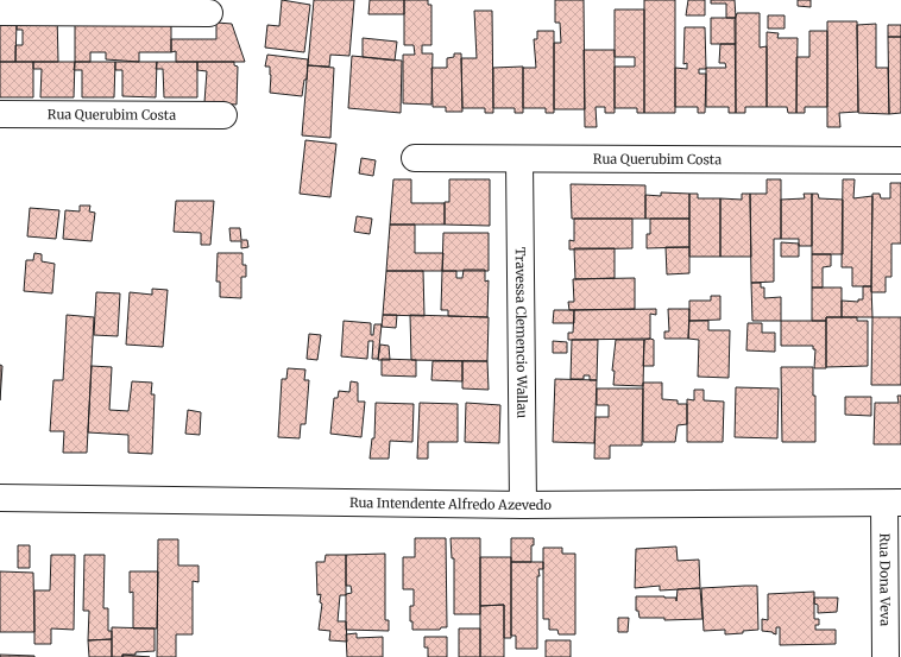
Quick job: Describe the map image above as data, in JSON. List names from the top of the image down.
{
  "streets": {
    "street": [
      "Rua Querubim Costa",
      "Travessa Clemencio Wallau",
      "Rua Intendente Alfredo Azevedo",
      "Rua Dona Veva"
    ]
  },
  "crossings": [
    ["Rua Querubim Costa", "Travessa Clemencio Wallau"],
    ["Travessa Clemencio Wallau", "Rua Intendente Alfredo Azevedo"],
    ["Rua Intendente Alfredo Azevedo", "Rua Dona Veva"]
  ]
}
